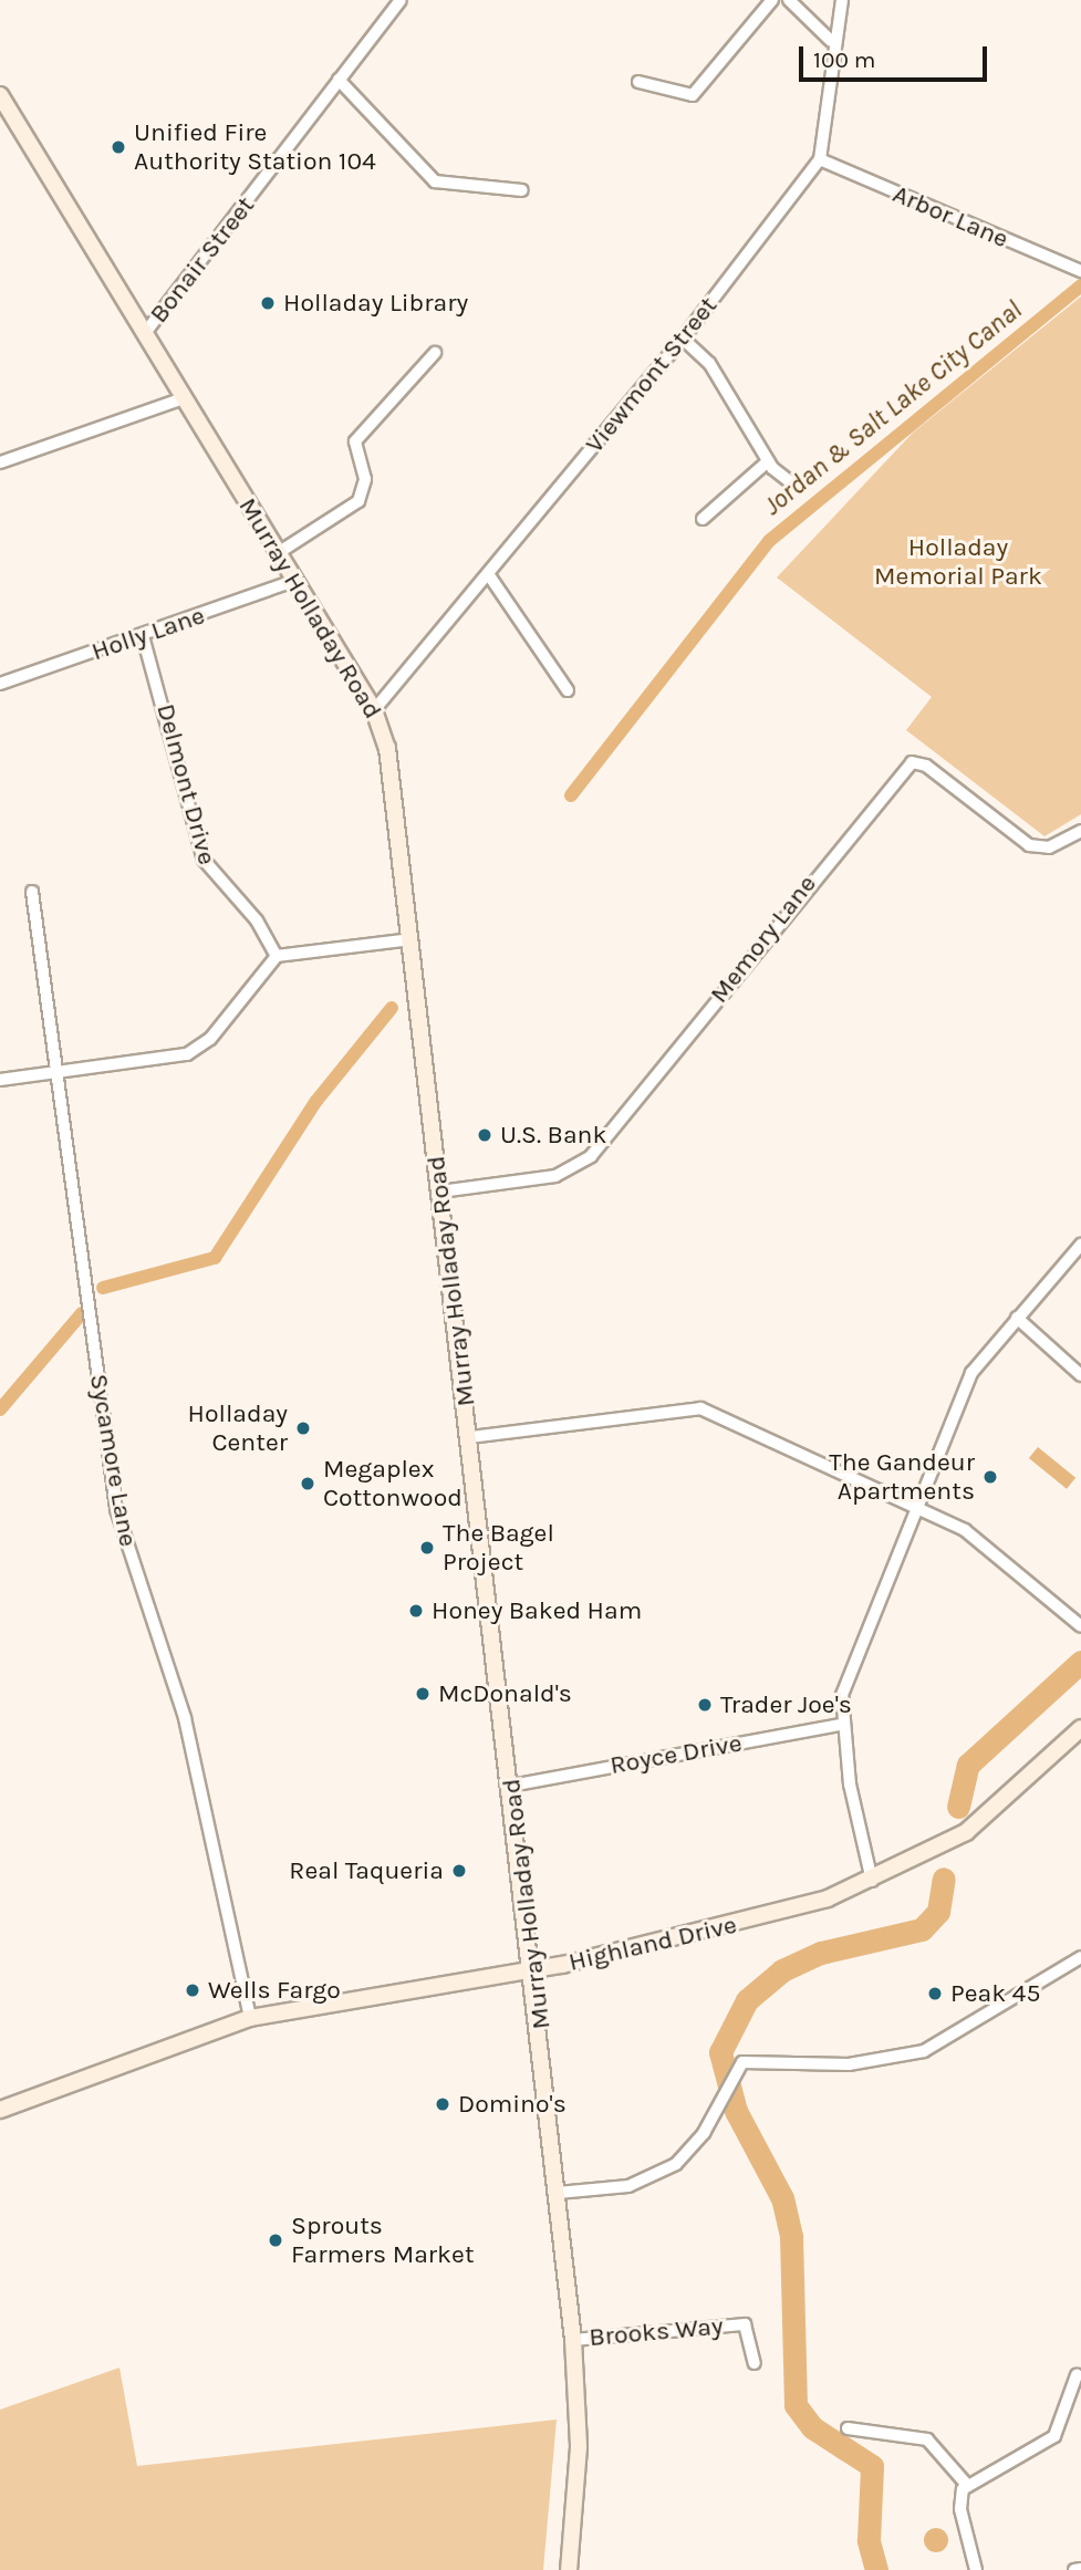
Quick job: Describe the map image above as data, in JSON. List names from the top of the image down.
{
  "streets": {
    "main road": ["Murray Holladay Road", "Highland Drive"],
    "street": [
      "Arbor Lane",
      "Bonair Street",
      "Viewmont Street",
      "Holly Lane",
      "Delmont Drive",
      "Memory Lane",
      "Sycamore Lane",
      "Royce Drive",
      "Brooks Way"
    ]
  },
  "crossings": [
    ["Arbor Lane", "Viewmont Street"],
    ["Bonair Street", "Murray Holladay Road"],
    ["Viewmont Street", "Murray Holladay Road"],
    ["Murray Holladay Road", "Holly Lane"],
    ["Murray Holladay Road", "Memory Lane"],
    ["Murray Holladay Road", "Royce Drive"],
    ["Murray Holladay Road", "Highland Drive"],
    ["Murray Holladay Road", "Brooks Way"],
    ["Holly Lane", "Delmont Drive"],
    ["Sycamore Lane", "Highland Drive"]
  ],
  "water": ["Jordan & Salt Lake City Canal"],
  "parks": ["Holladay Memorial Park"],
  "places": [
    "Unified Fire Authority Station 104",
    "Holladay Library",
    "U.S. Bank",
    "Holladay Center",
    "The Gandeur Apartments",
    "Megaplex Cottonwood",
    "The Bagel Project",
    "Honey Baked Ham",
    "McDonald's",
    "Trader Joe's",
    "Real Taqueria",
    "Wells Fargo",
    "Peak 45",
    "Domino's",
    "Sprouts Farmers Market"
  ],
  "scale_bar": "100 m"
}
